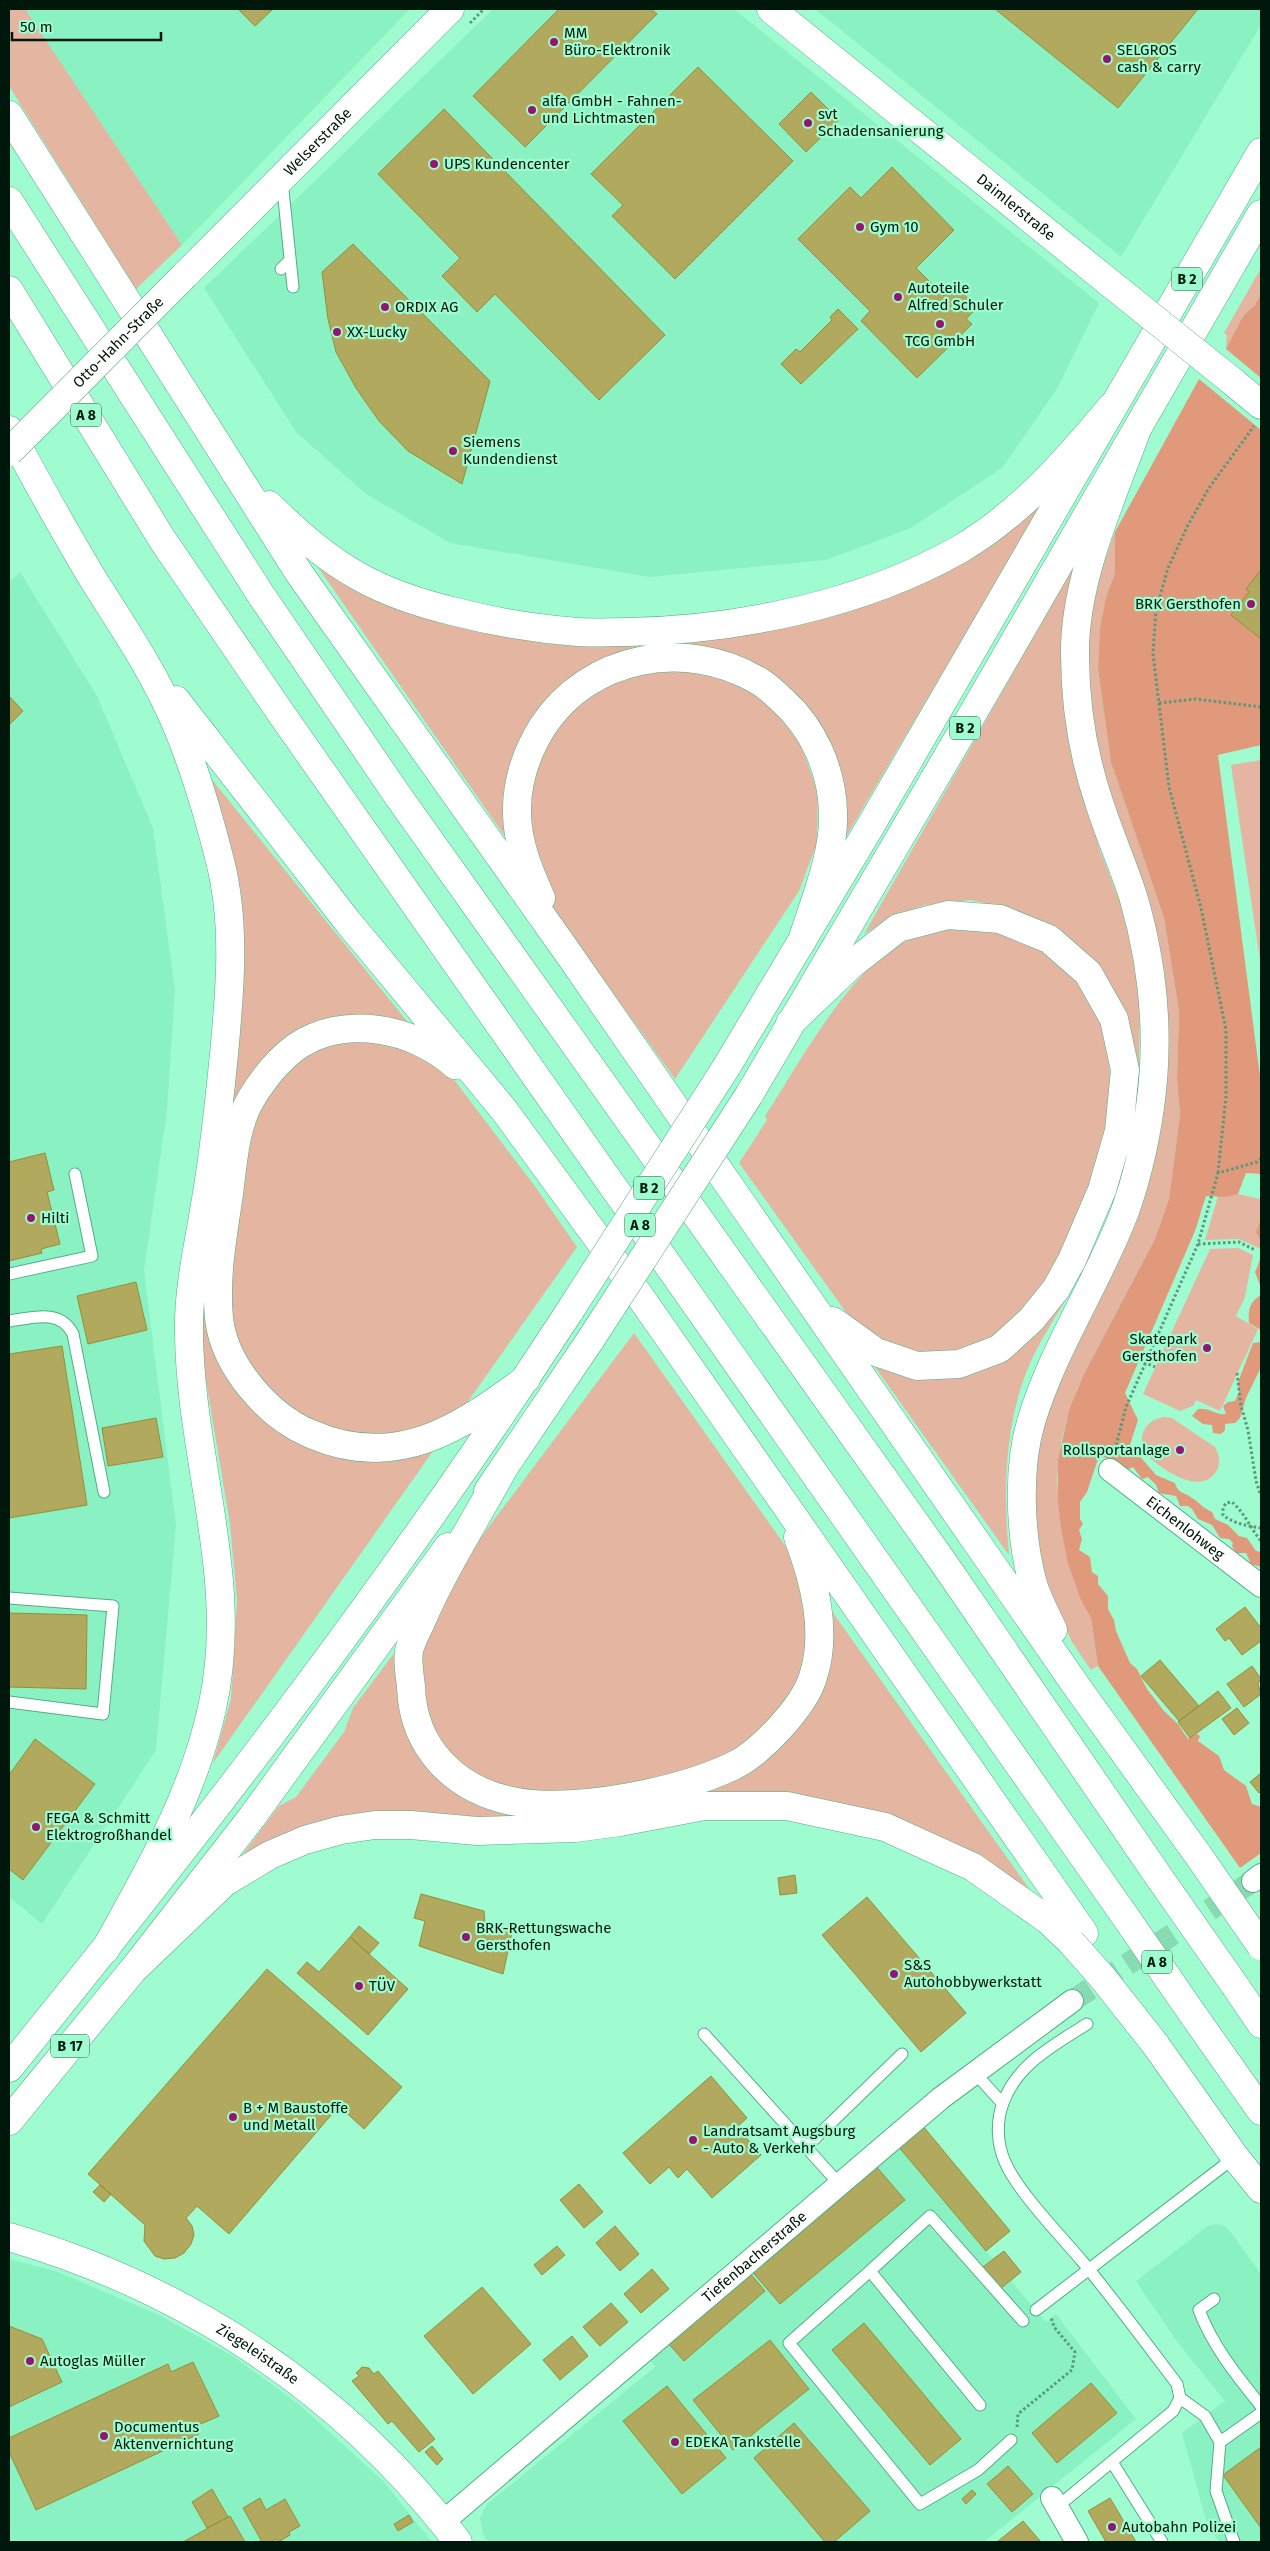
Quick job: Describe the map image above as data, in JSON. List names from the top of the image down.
{
  "streets": {
    "main road": [
      "Welserstraße",
      "Daimlerstraße",
      "B 2",
      "Otto-Hahn-Straße",
      "A 8",
      "B 17",
      "Ziegeleistraße"
    ],
    "street": ["Eichenlohweg", "Tiefenbacherstraße"]
  },
  "crossings": [
    ["Welserstraße", "Otto-Hahn-Straße"],
    ["Tiefenbacherstraße", "Ziegeleistraße"]
  ],
  "places": [
    "MM Büro-Elektronik",
    "SELGROS cash & carry",
    "alfa GmbH - Fahnen- und Lichtmasten",
    "svt Schadensanierung",
    "UPS Kundencenter",
    "Gym 10",
    "Autoteile Alfred Schuler",
    "ORDIX AG",
    "TCG GmbH",
    "XX-Lucky",
    "Siemens Kundendienst",
    "BRK Gersthofen",
    "Hilti",
    "Skatepark Gersthofen",
    "Rollsportanlage",
    "FEGA & Schmitt Elektrogroßhandel",
    "BRK-Rettungswache Gersthofen",
    "S&S Autohobbywerkstatt",
    "TÜV",
    "B + M Baustoffe und Metall",
    "Landratsamt Augsburg - Auto & Verkehr",
    "Autoglas Müller",
    "Documentus Aktenvernichtung",
    "EDEKA Tankstelle",
    "Autobahn Polizei"
  ],
  "scale_bar": "50 m"
}
